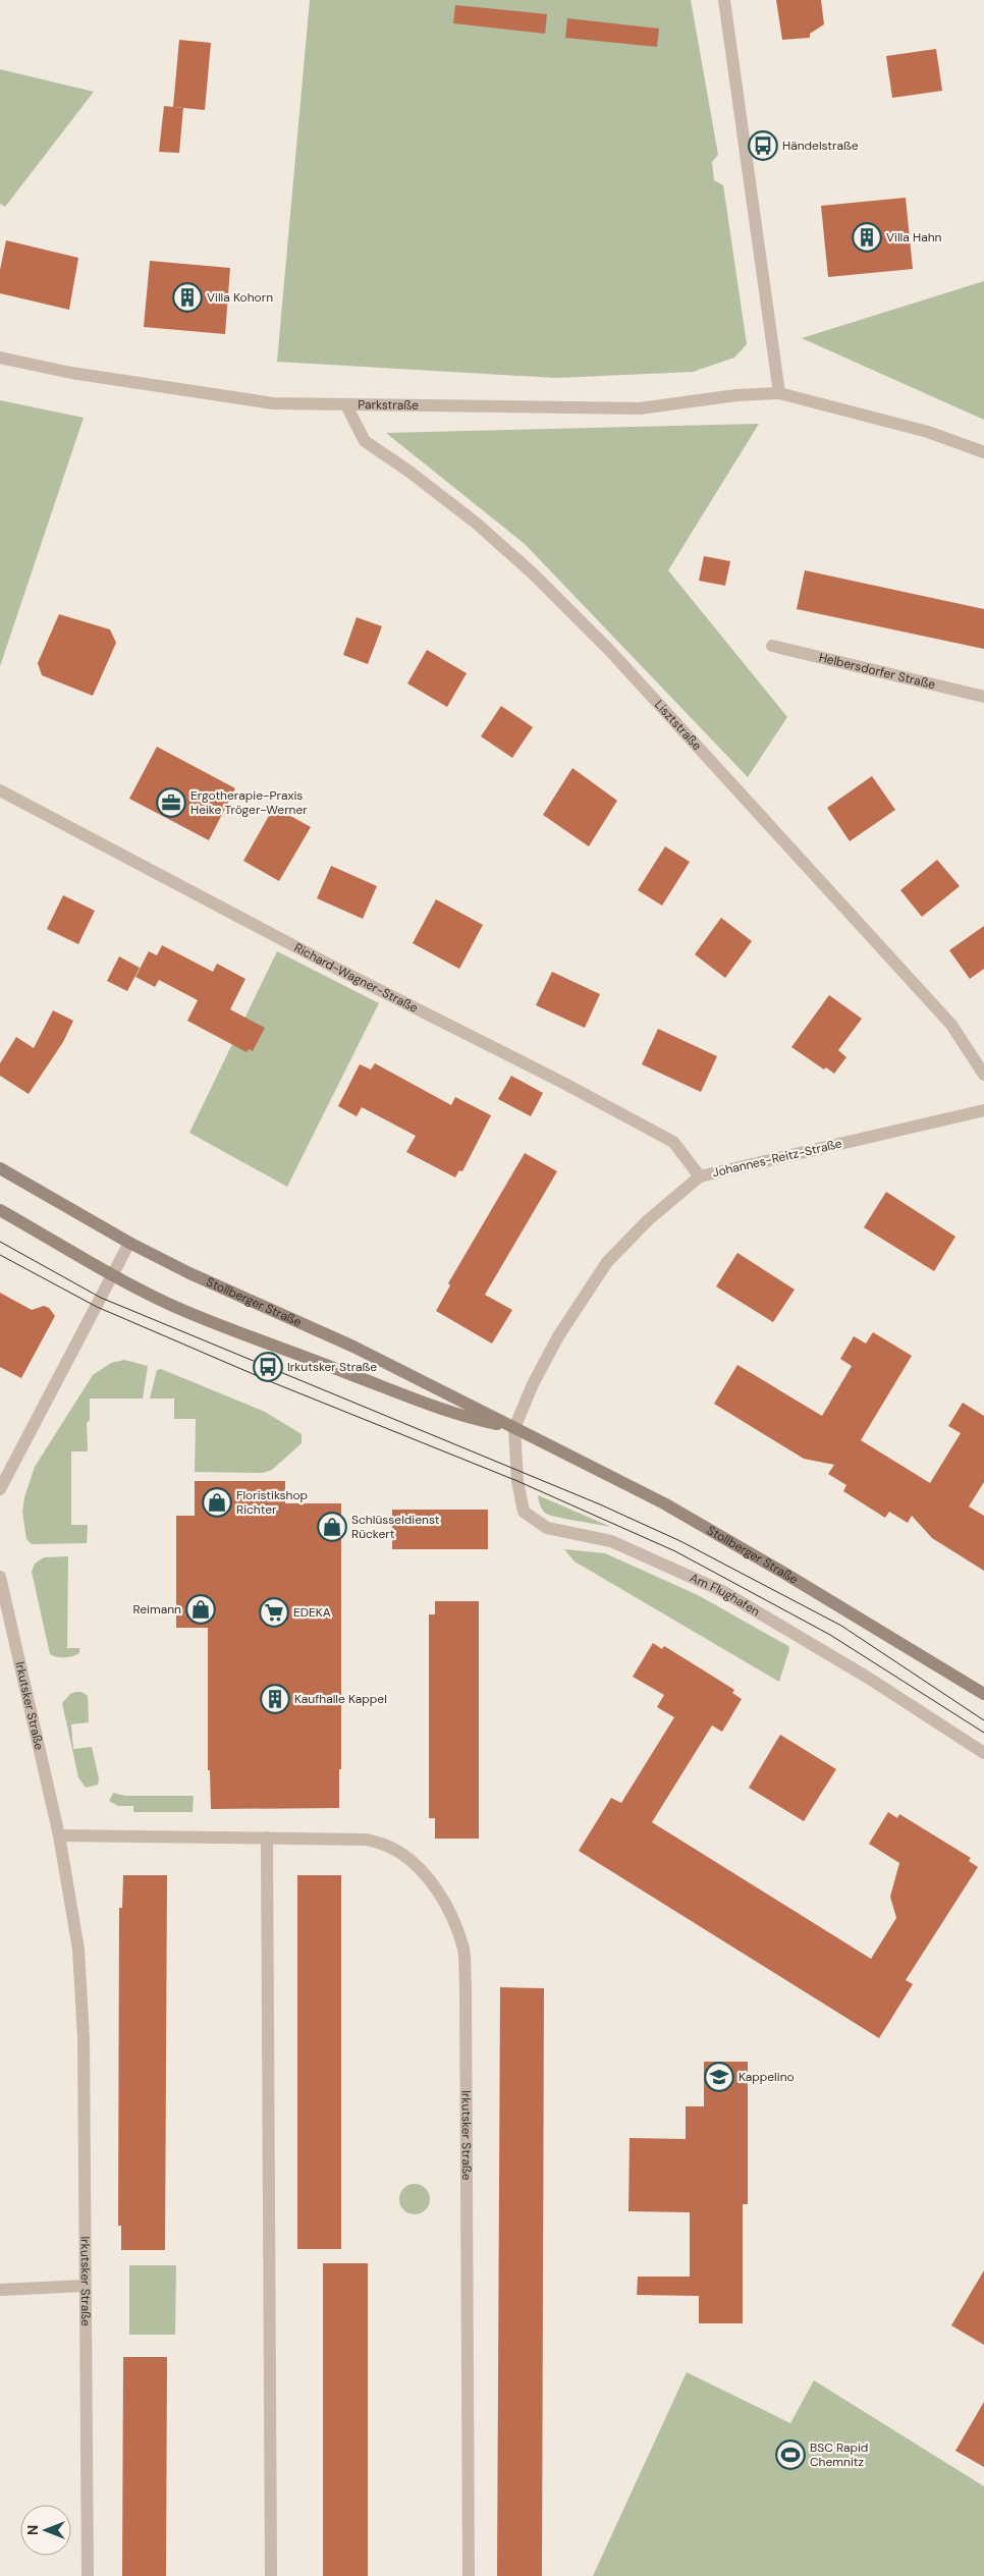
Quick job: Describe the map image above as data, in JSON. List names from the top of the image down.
{
  "streets": {
    "main road": ["Stollberger Straße"],
    "street": [
      "Parkstraße",
      "Helbersdorfer Straße",
      "Lisztstraße",
      "Richard-Wagner-Straße",
      "Johannes-Reitz-Straße",
      "Am Flughafen",
      "Irkutsker Straße"
    ]
  },
  "crossings": [
    ["Parkstraße", "Lisztstraße"],
    ["Richard-Wagner-Straße", "Johannes-Reitz-Straße"],
    ["Johannes-Reitz-Straße", "Stollberger Straße"],
    ["Johannes-Reitz-Straße", "Am Flughafen"],
    ["Stollberger Straße", "Am Flughafen"]
  ],
  "places": {
    "bus stop": ["Händelstraße", "Irkutsker Straße"],
    "building": ["Villa Hahn", "Villa Kohorn", "Kaufhalle Kappel"],
    "office": ["Ergotherapie-Praxis Heike Tröger-Werner"],
    "shop": ["Floristikshop Richter", "Schlüsseldienst Rückert", "Reimann"],
    "supermarket": ["EDEKA"],
    "school or university": ["Kappelino"],
    "sports": ["BSC Rapid Chemnitz"]
  },
  "north": "left"
}
